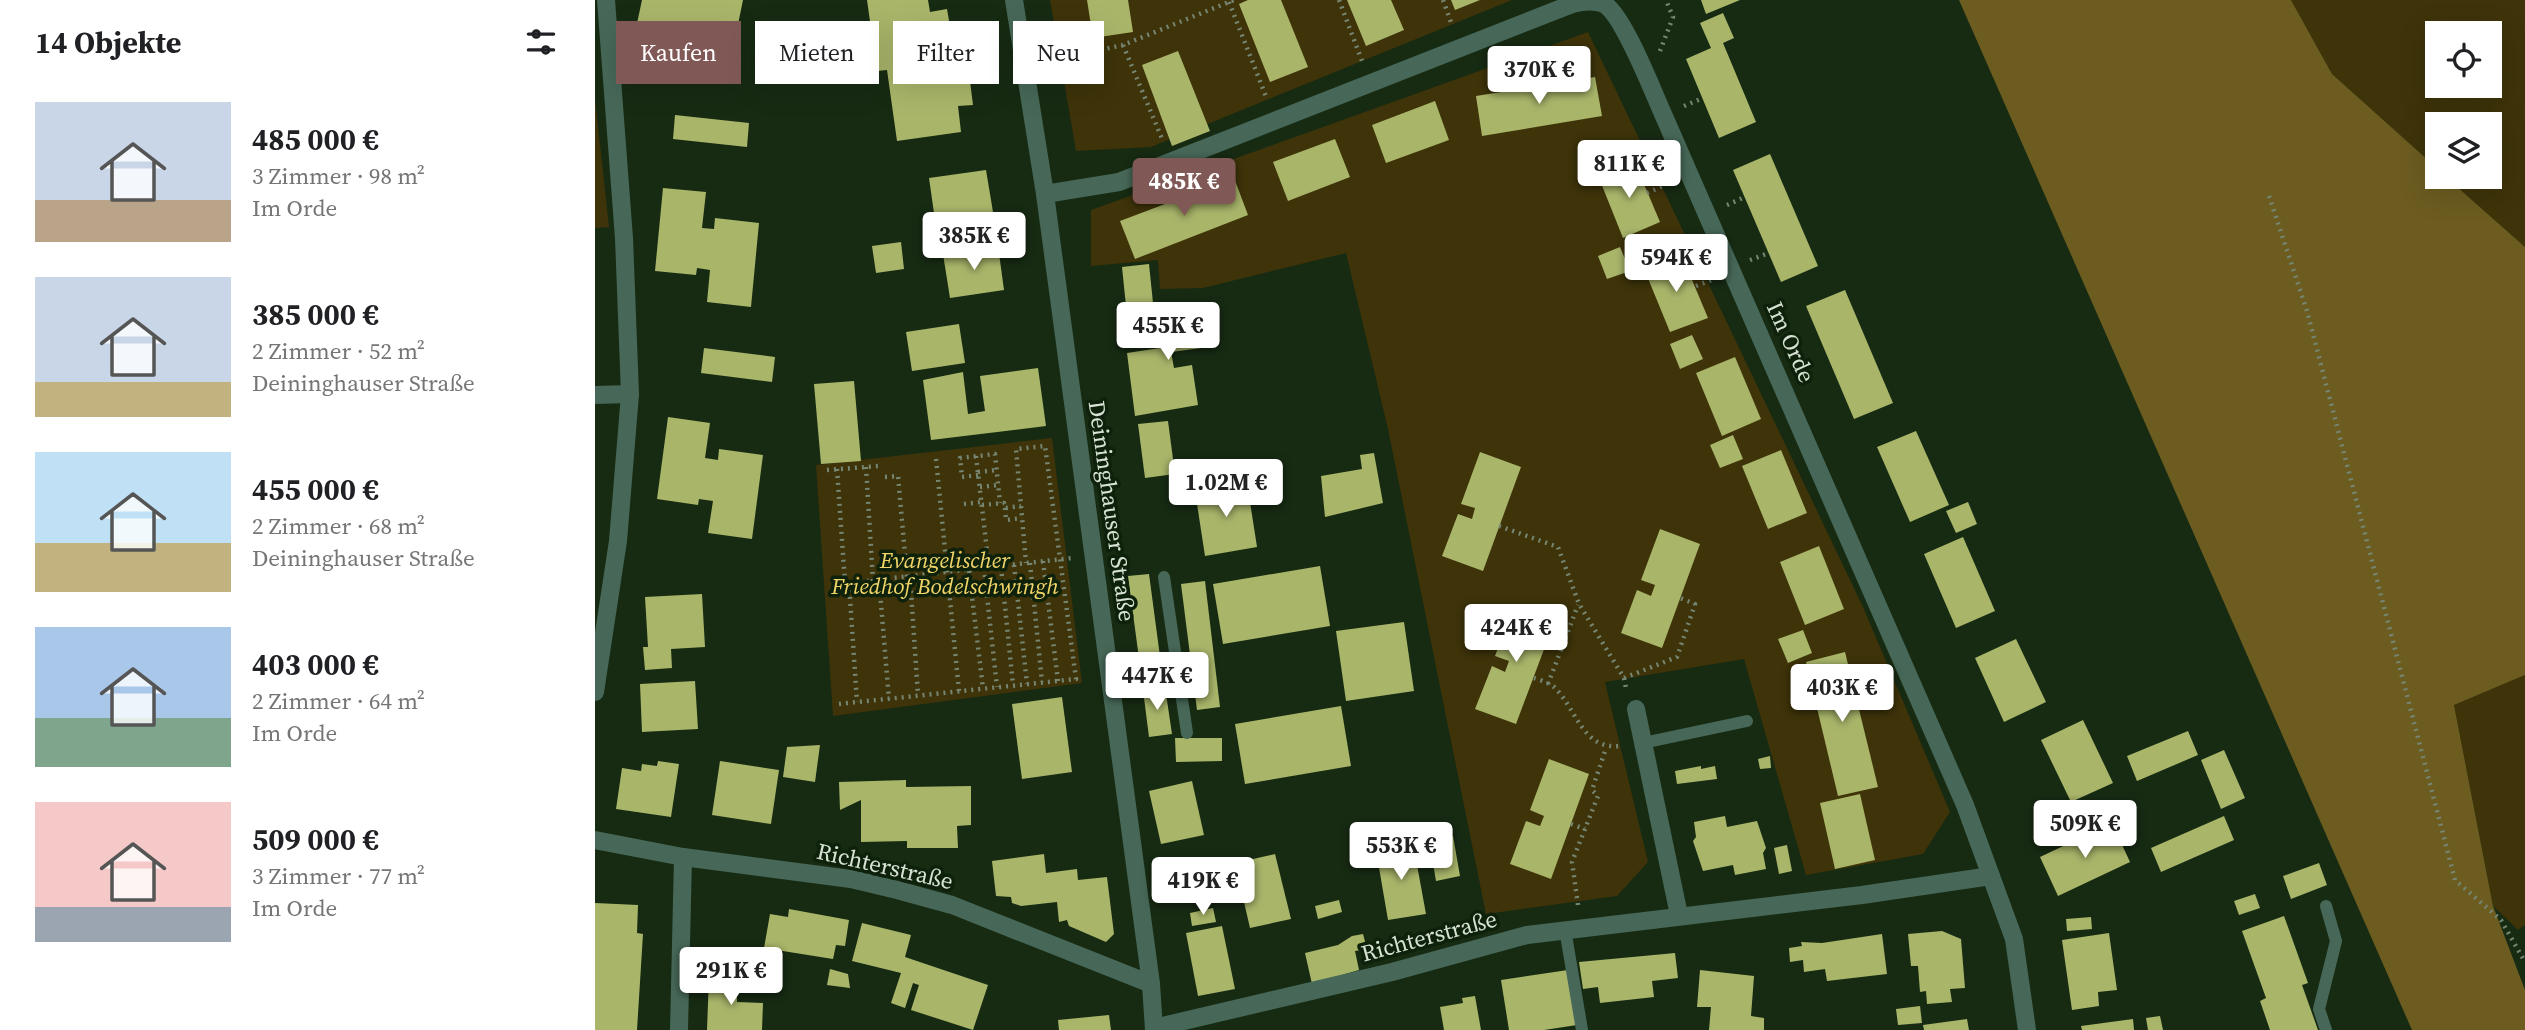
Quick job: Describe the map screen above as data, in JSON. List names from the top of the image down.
{
  "streets": {
    "street": ["Im Orde", "Deininghauser Straße", "Richterstraße"]
  },
  "crossings": [
    ["Im Orde", "Deininghauser Straße"],
    ["Im Orde", "Richterstraße"],
    ["Deininghauser Straße", "Richterstraße"]
  ],
  "parks": ["Evangelischer Friedhof Bodelschwingh"],
  "page": {
    "heading": "14 Objekte",
    "chip": [
      "Kaufen",
      "Mieten",
      "Filter",
      "Neu"
    ],
    "price": [
      "370K €",
      "811K €",
      "485K €",
      "385K €",
      "594K €",
      "455K €",
      "1.02M €",
      "424K €",
      "447K €",
      "403K €",
      "509K €",
      "553K €",
      "419K €",
      "291K €"
    ],
    "list": [
      {
        "name": "485 000 €",
        "note": "3 Zimmer · 98 m² · Im Orde"
      },
      {
        "name": "385 000 €",
        "note": "2 Zimmer · 52 m² · Deininghauser Straße"
      },
      {
        "name": "455 000 €",
        "note": "2 Zimmer · 68 m² · Deininghauser Straße"
      },
      {
        "name": "403 000 €",
        "note": "2 Zimmer · 64 m² · Im Orde"
      },
      {
        "name": "509 000 €",
        "note": "3 Zimmer · 77 m² · Im Orde"
      }
    ]
  }
}
